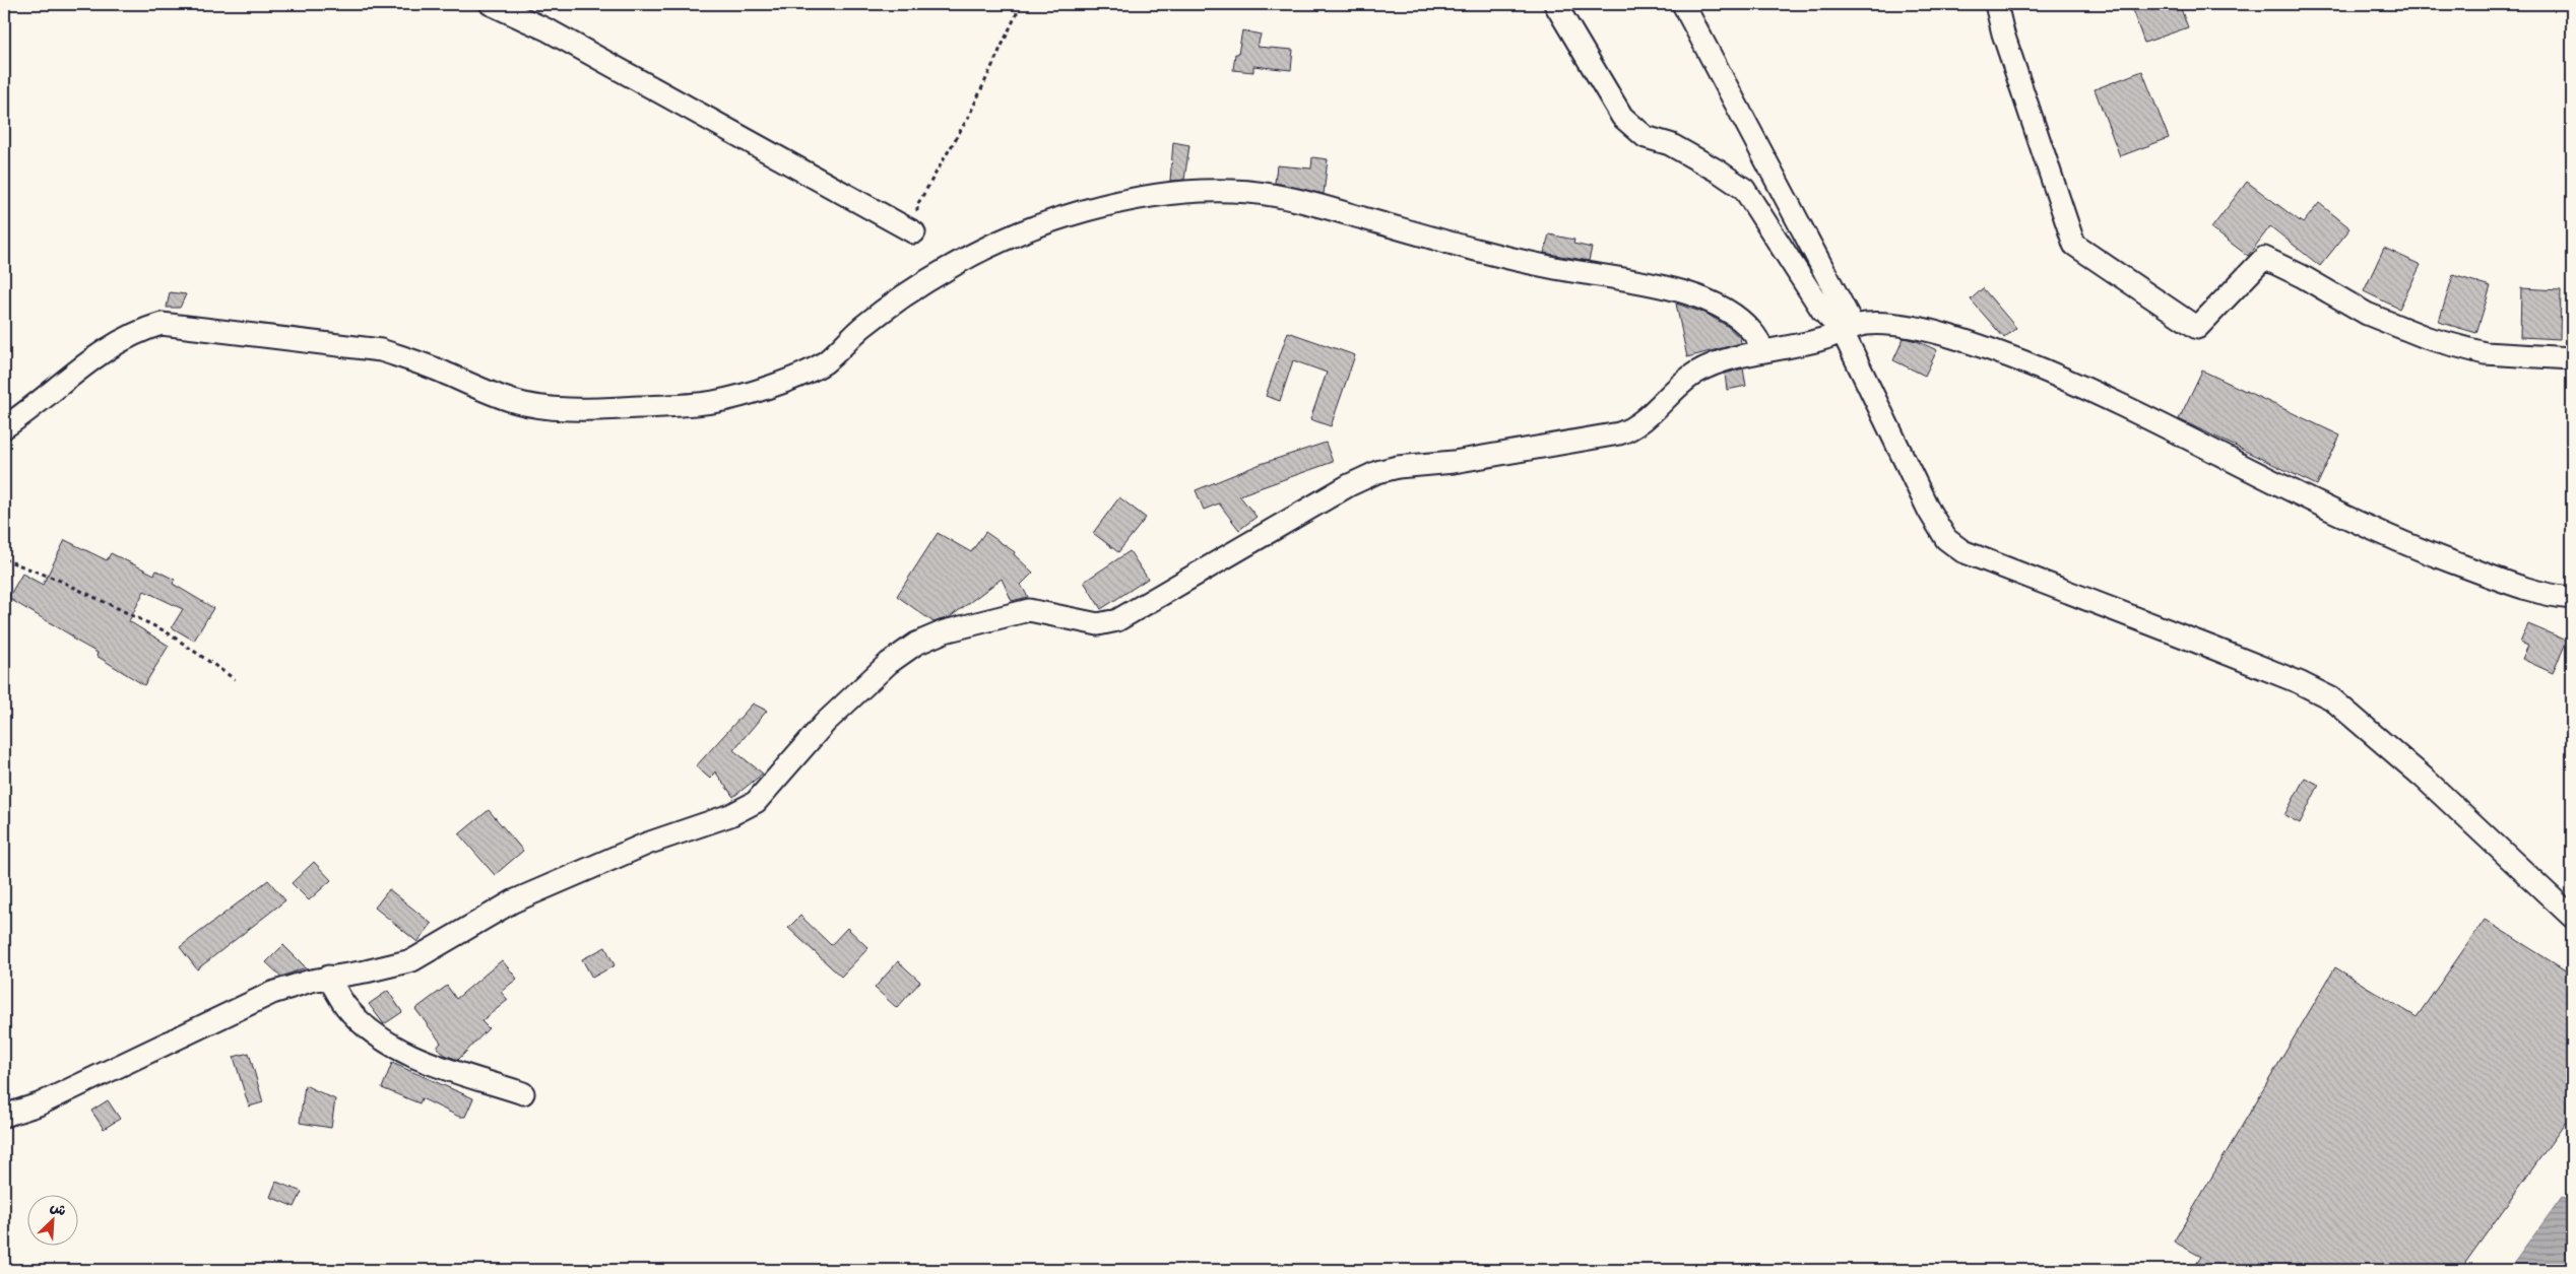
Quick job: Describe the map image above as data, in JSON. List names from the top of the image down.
{
  "north": "top right"
}
